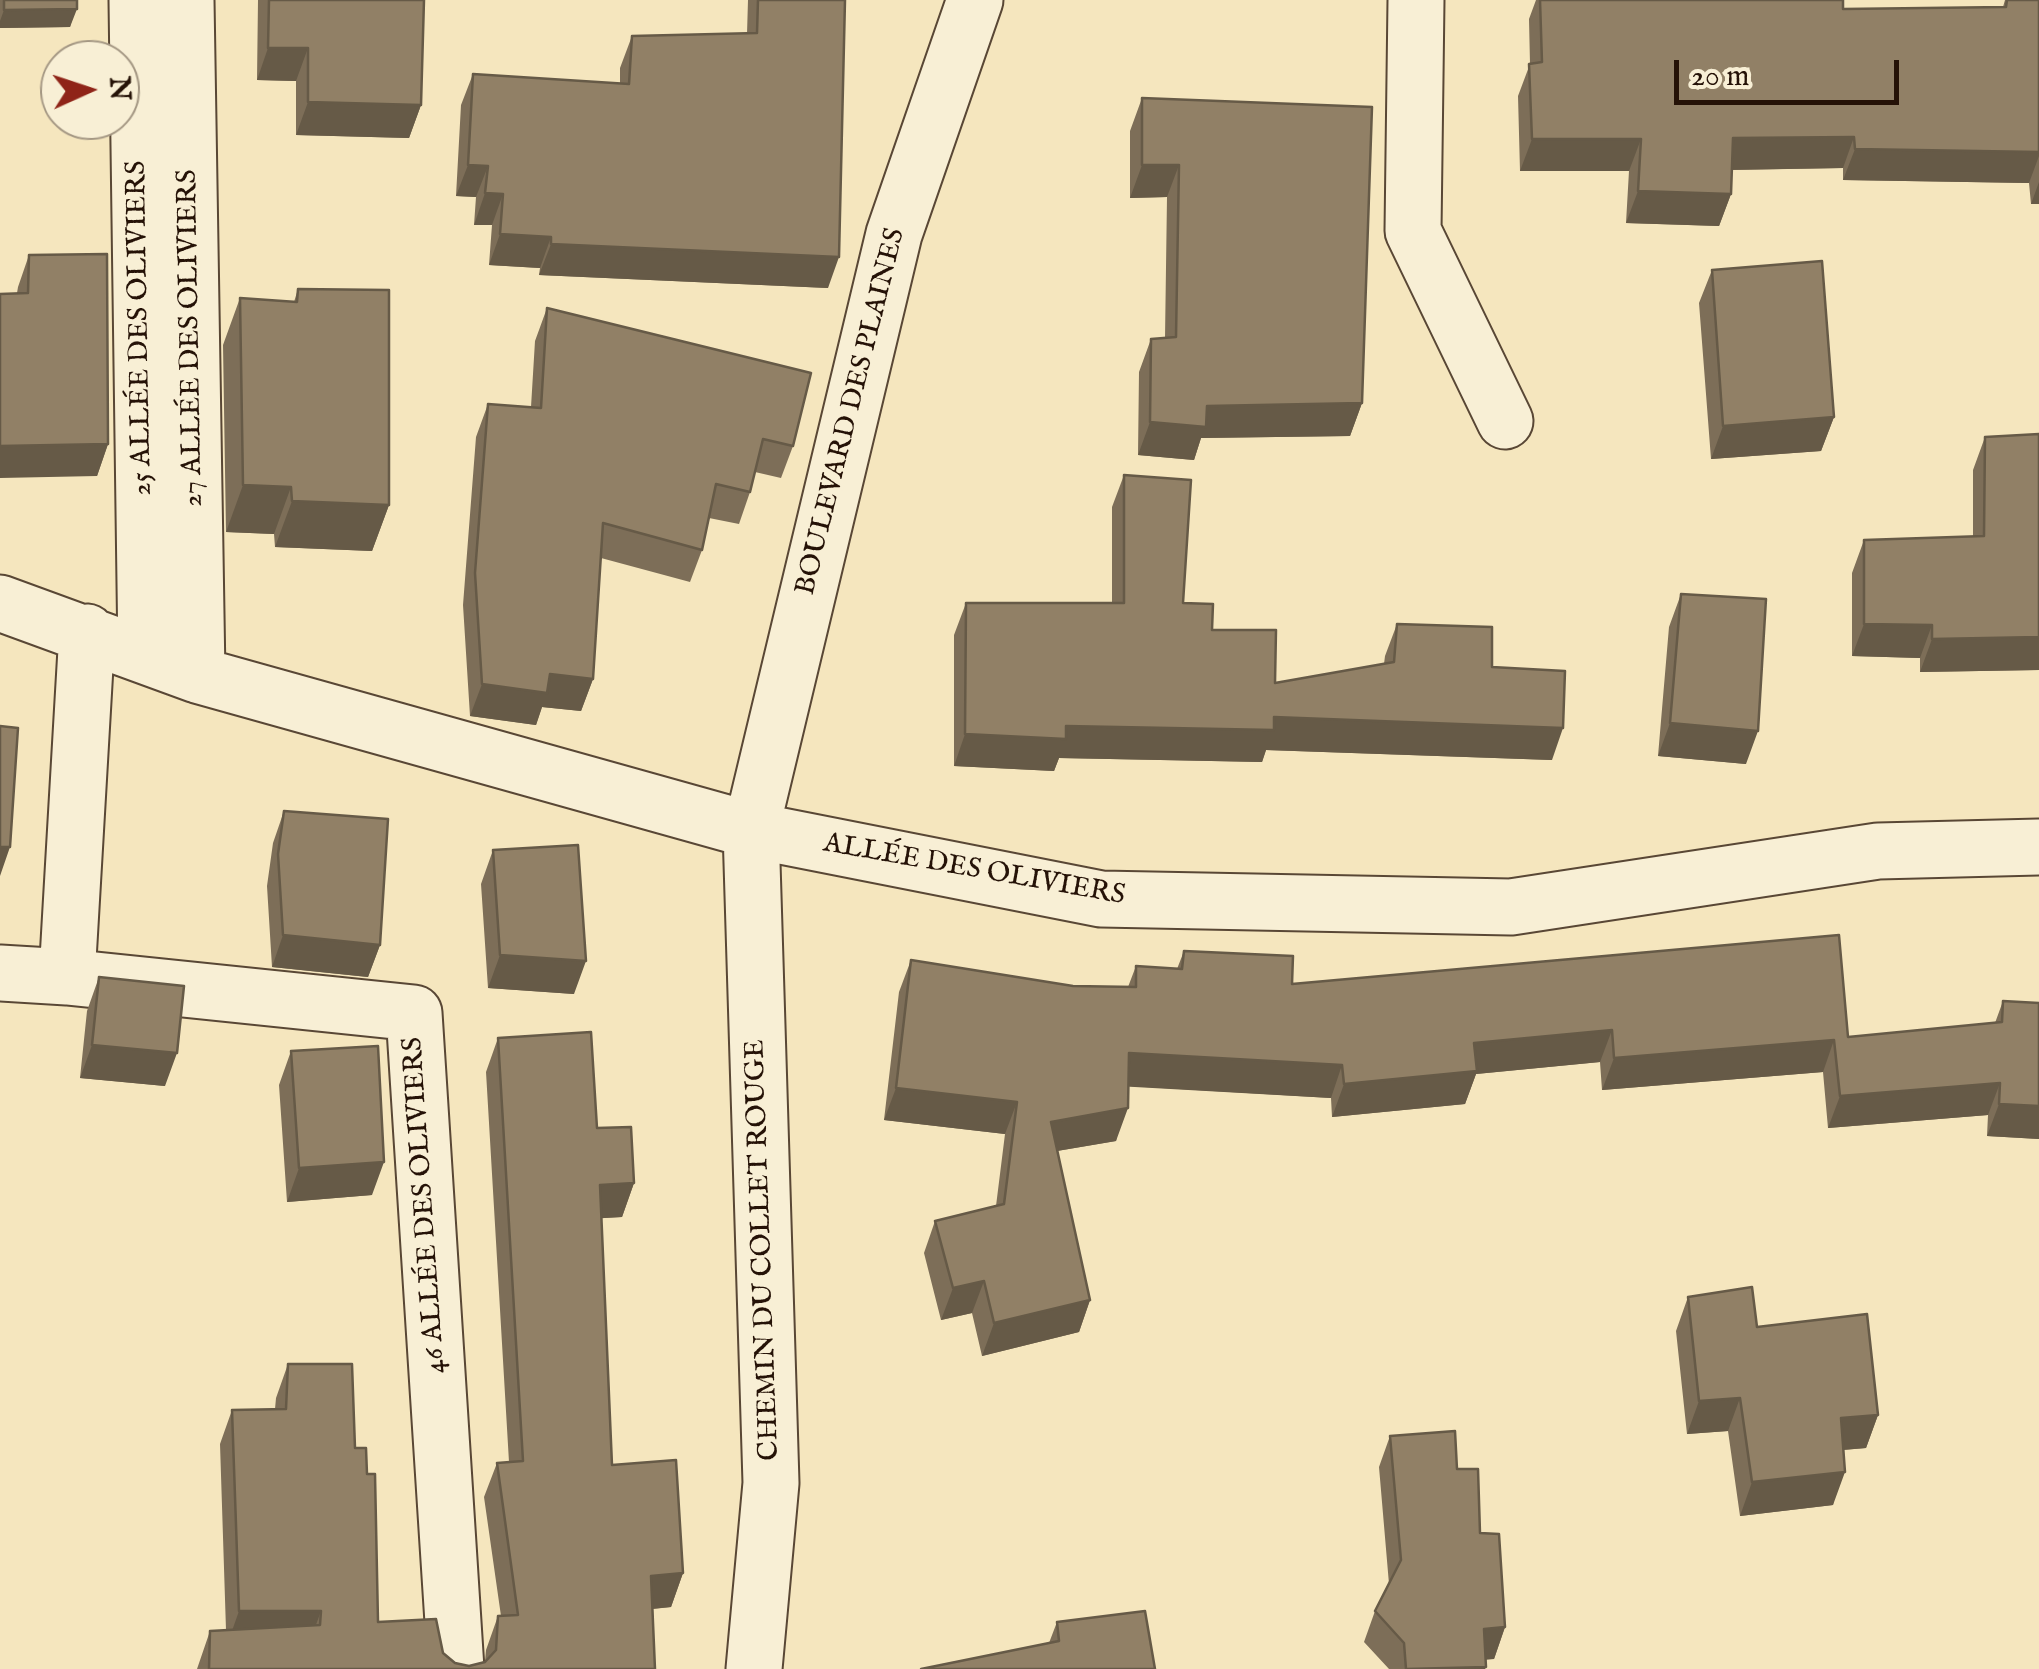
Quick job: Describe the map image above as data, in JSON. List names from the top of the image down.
{
  "streets": {
    "street": [
      "25 ALLÉE DES OLIVIERS",
      "27 ALLÉE DES OLIVIERS",
      "BOULEVARD DES PLAINES",
      "ALLÉE DES OLIVIERS",
      "46 ALLÉE DES OLIVIERS",
      "CHEMIN DU COLLET ROUGE"
    ]
  },
  "crossings": [
    ["25 ALLÉE DES OLIVIERS", "ALLÉE DES OLIVIERS"],
    ["27 ALLÉE DES OLIVIERS", "ALLÉE DES OLIVIERS"],
    ["BOULEVARD DES PLAINES", "ALLÉE DES OLIVIERS"],
    ["BOULEVARD DES PLAINES", "CHEMIN DU COLLET ROUGE"],
    ["ALLÉE DES OLIVIERS", "CHEMIN DU COLLET ROUGE"]
  ],
  "scale_bar": "20 m",
  "north": "right"
}
